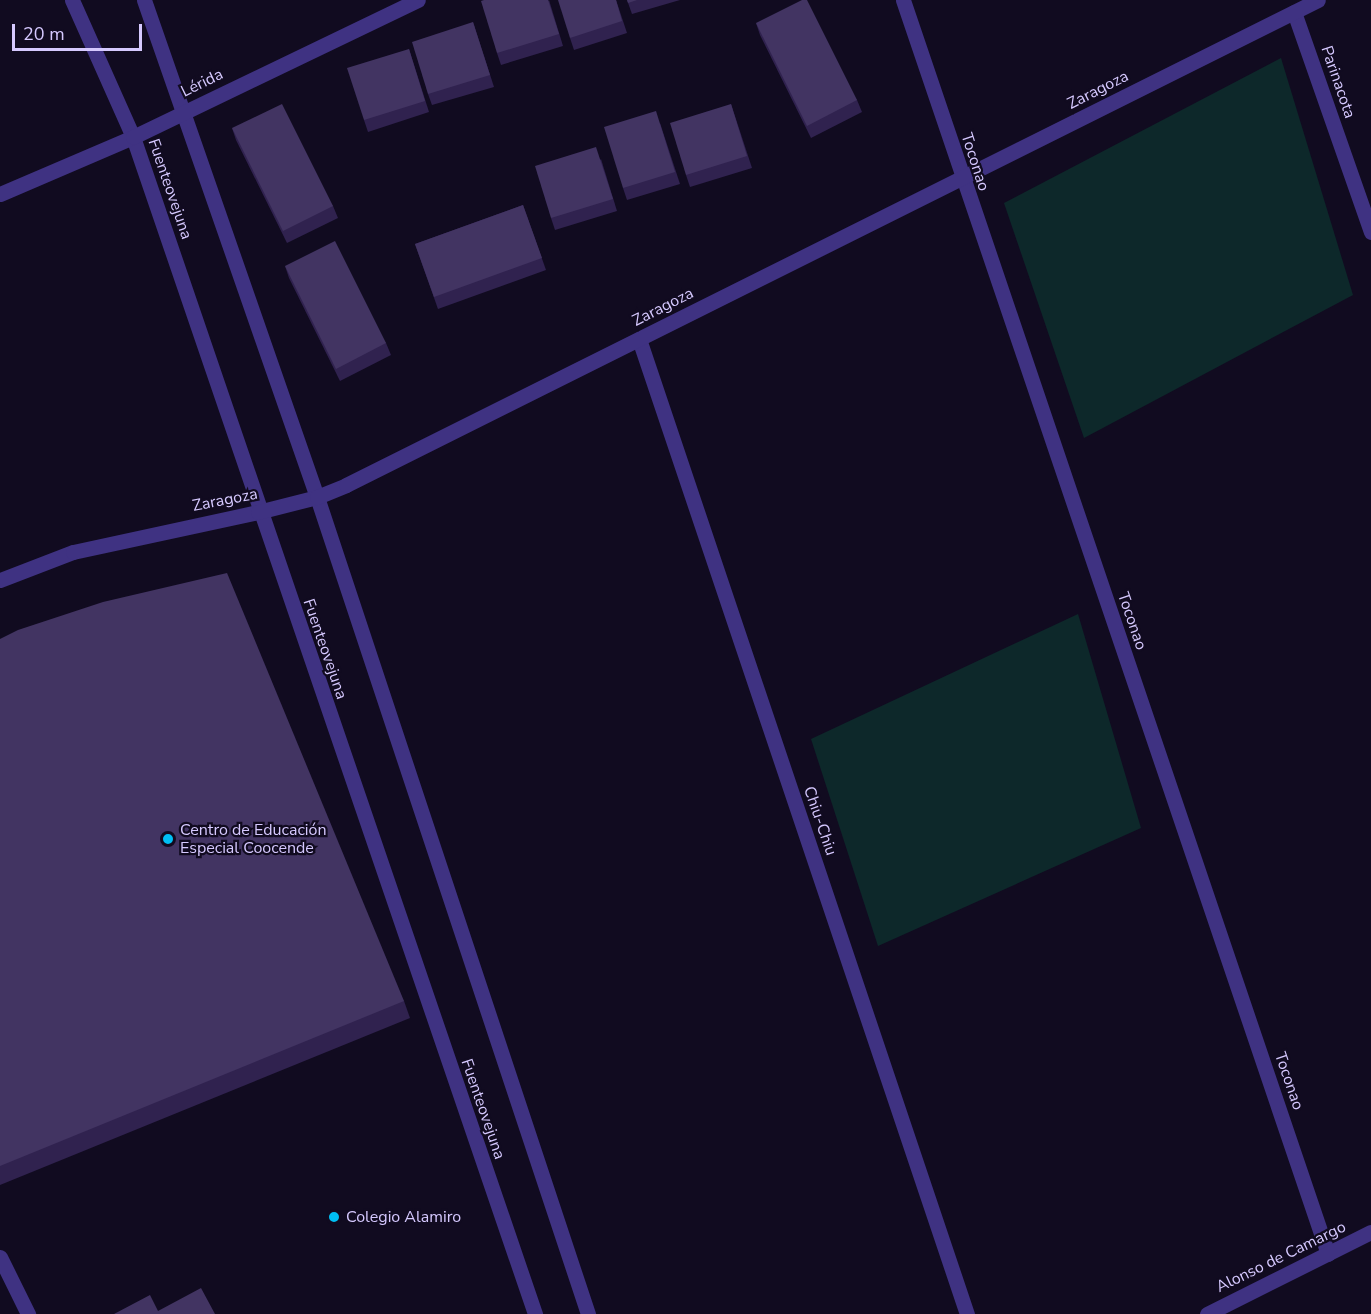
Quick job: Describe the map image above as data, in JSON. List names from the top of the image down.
{
  "streets": {
    "street": [
      "Parinacota",
      "Lérida",
      "Zaragoza",
      "Toconao",
      "Fuenteovejuna",
      "Chiu-Chiu",
      "Alonso de Camargo"
    ]
  },
  "crossings": [
    ["Parinacota", "Zaragoza"],
    ["Lérida", "Fuenteovejuna"],
    ["Zaragoza", "Toconao"],
    ["Zaragoza", "Fuenteovejuna"],
    ["Zaragoza", "Chiu-Chiu"],
    ["Toconao", "Alonso de Camargo"]
  ],
  "places": ["Centro de Educación Especial Coocende", "Colegio Alamiro"],
  "scale_bar": "20 m"
}
